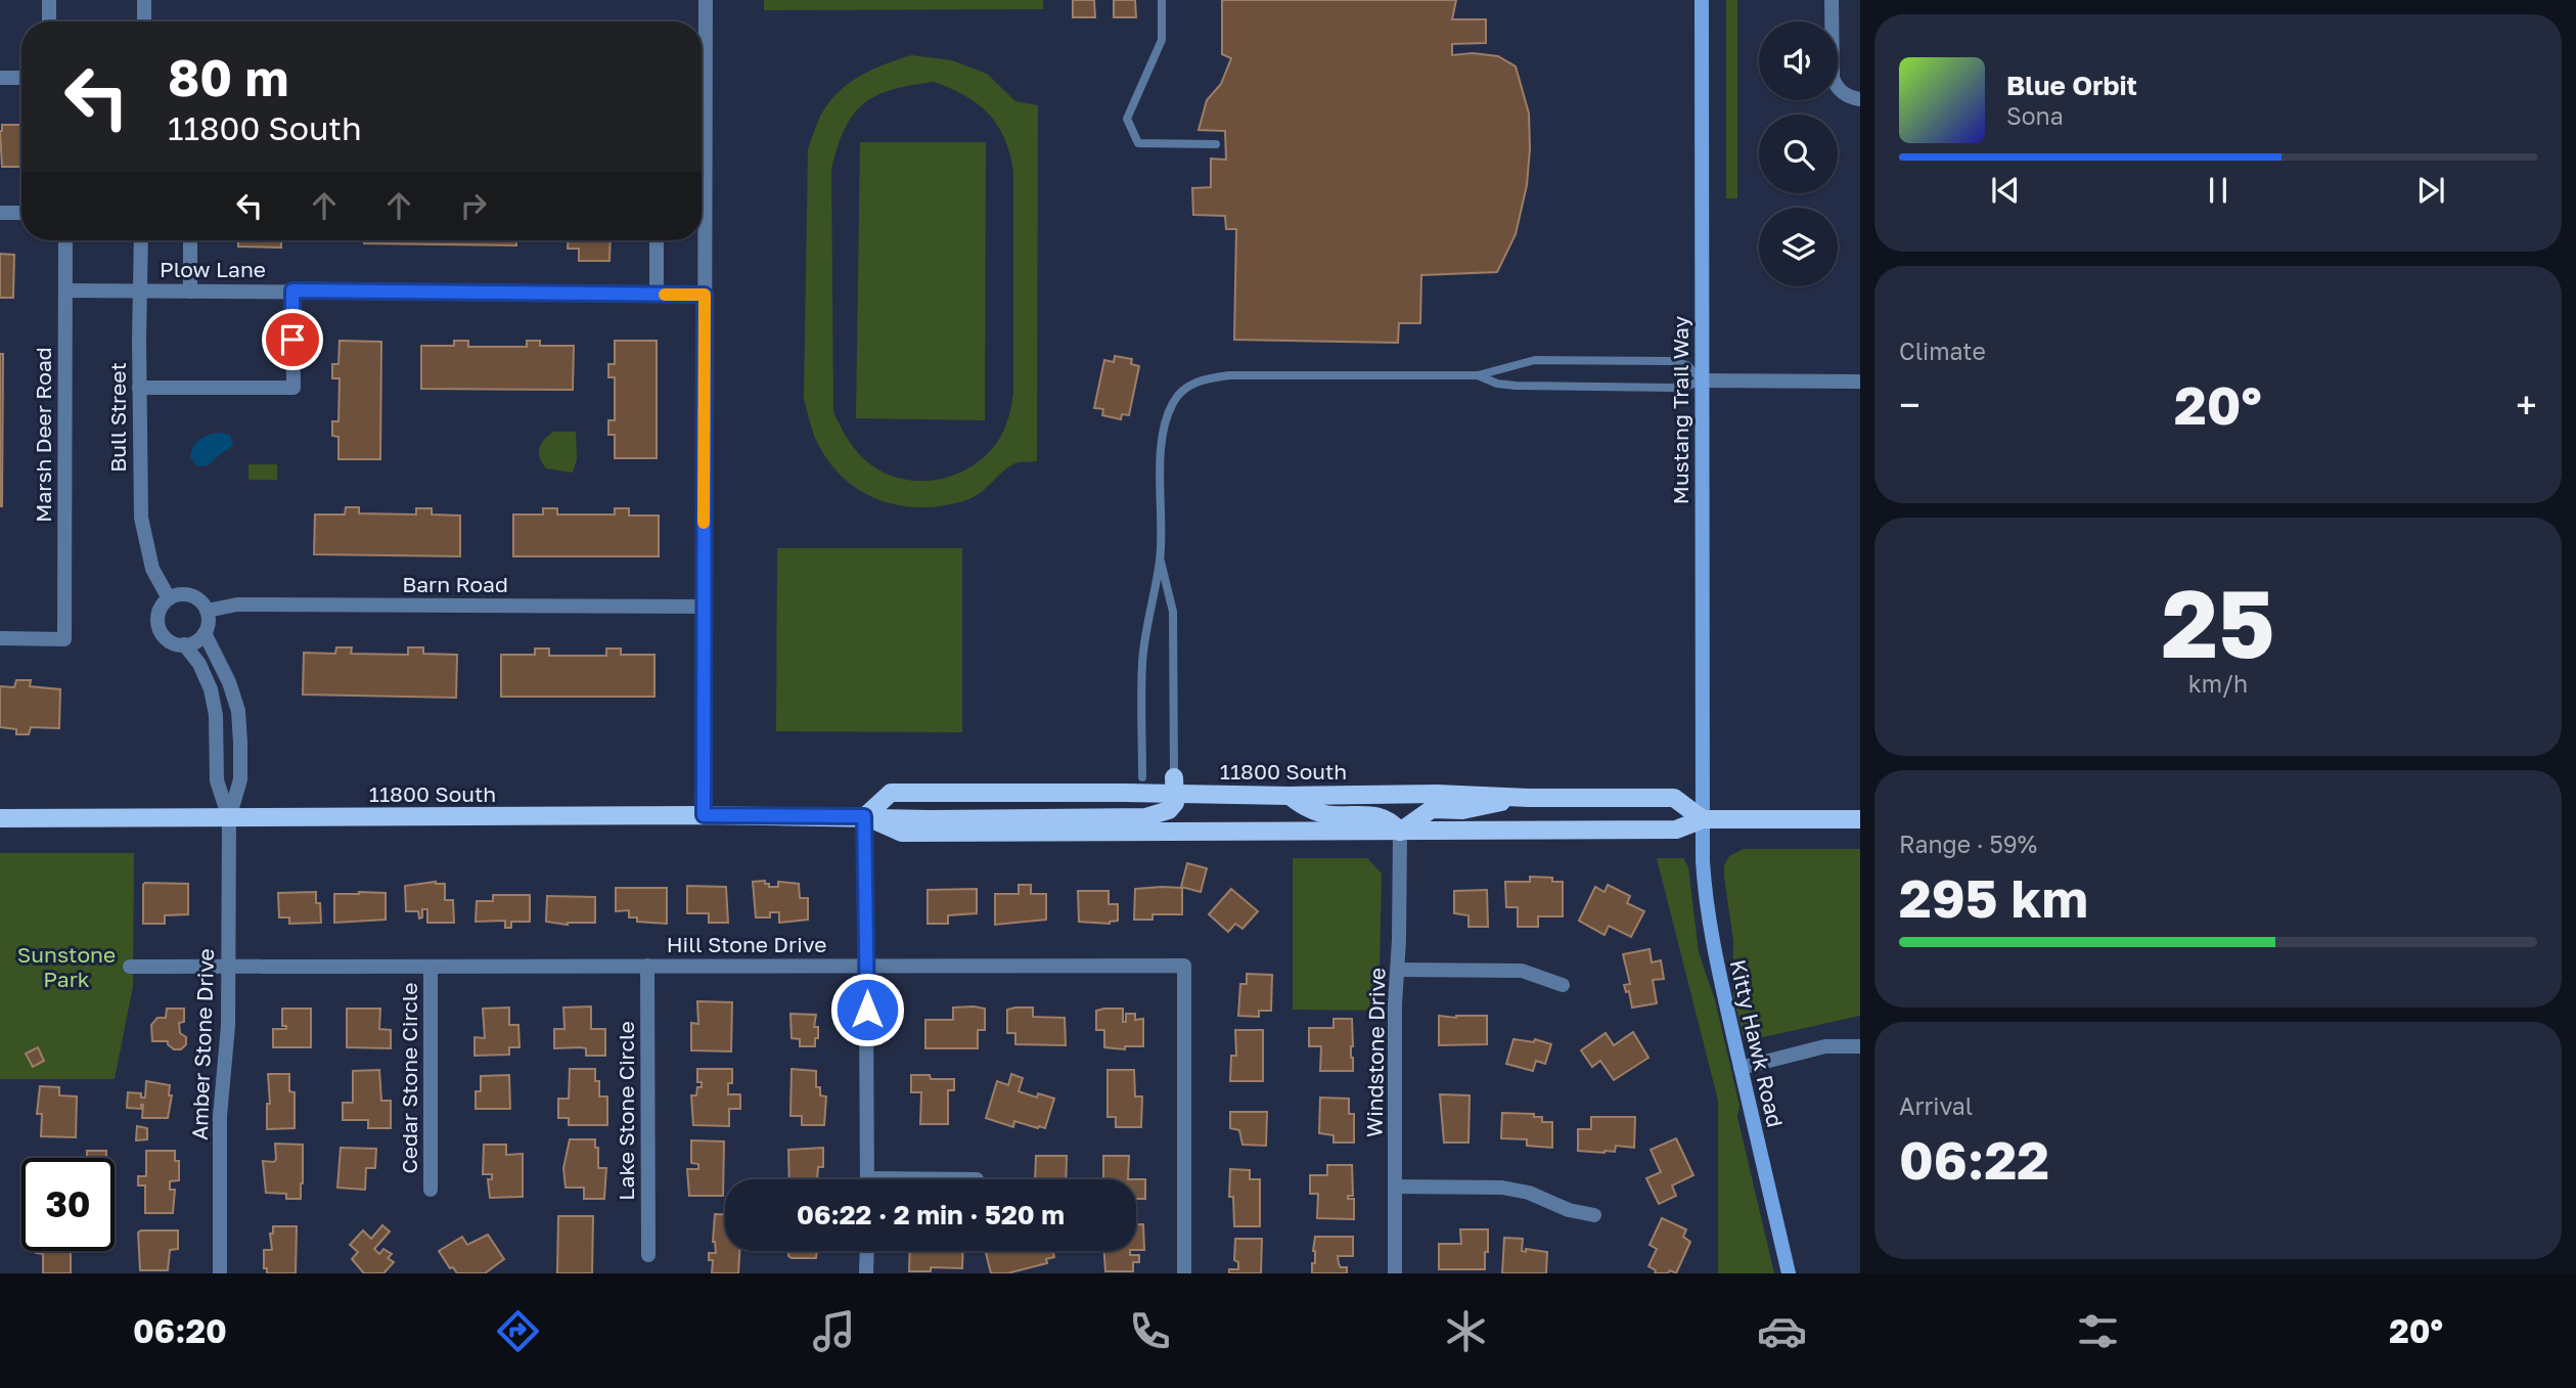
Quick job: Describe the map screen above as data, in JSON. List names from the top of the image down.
{
  "streets": {
    "main road": ["Mustang Trail Way", "11800 South", "Kitty Hawk Road"],
    "street": [
      "Plow Lane",
      "Bull Street",
      "Marsh Deer Road",
      "Barn Road",
      "Hill Stone Drive",
      "Amber Stone Drive",
      "Windstone Drive",
      "Cedar Stone Circle",
      "Lake Stone Circle"
    ]
  },
  "crossings": [
    ["Plow Lane", "Bull Street"],
    ["Plow Lane", "Marsh Deer Road"],
    ["Mustang Trail Way", "11800 South"],
    ["Mustang Trail Way", "Kitty Hawk Road"],
    ["Bull Street", "Barn Road"],
    ["11800 South", "Kitty Hawk Road"],
    ["11800 South", "Amber Stone Drive"],
    ["11800 South", "Windstone Drive"],
    ["Hill Stone Drive", "Amber Stone Drive"],
    ["Hill Stone Drive", "Cedar Stone Circle"],
    ["Hill Stone Drive", "Lake Stone Circle"]
  ],
  "parks": ["Sunstone Park"],
  "page": {
    "turn": ["80 m", "11800 South"],
    "song": ["Blue Orbit", "Sona"],
    "tile": [
      "Climate",
      ["25", "km/h"],
      ["Range · 59%", "295 km"],
      ["Arrival", "06:22"]
    ],
    "heat": ["−", "20°", "+"],
    "limit": "30",
    "trip": "06:22 · 2 min · 520 m",
    "tabs": ["06:20", "20°"]
  }
}
